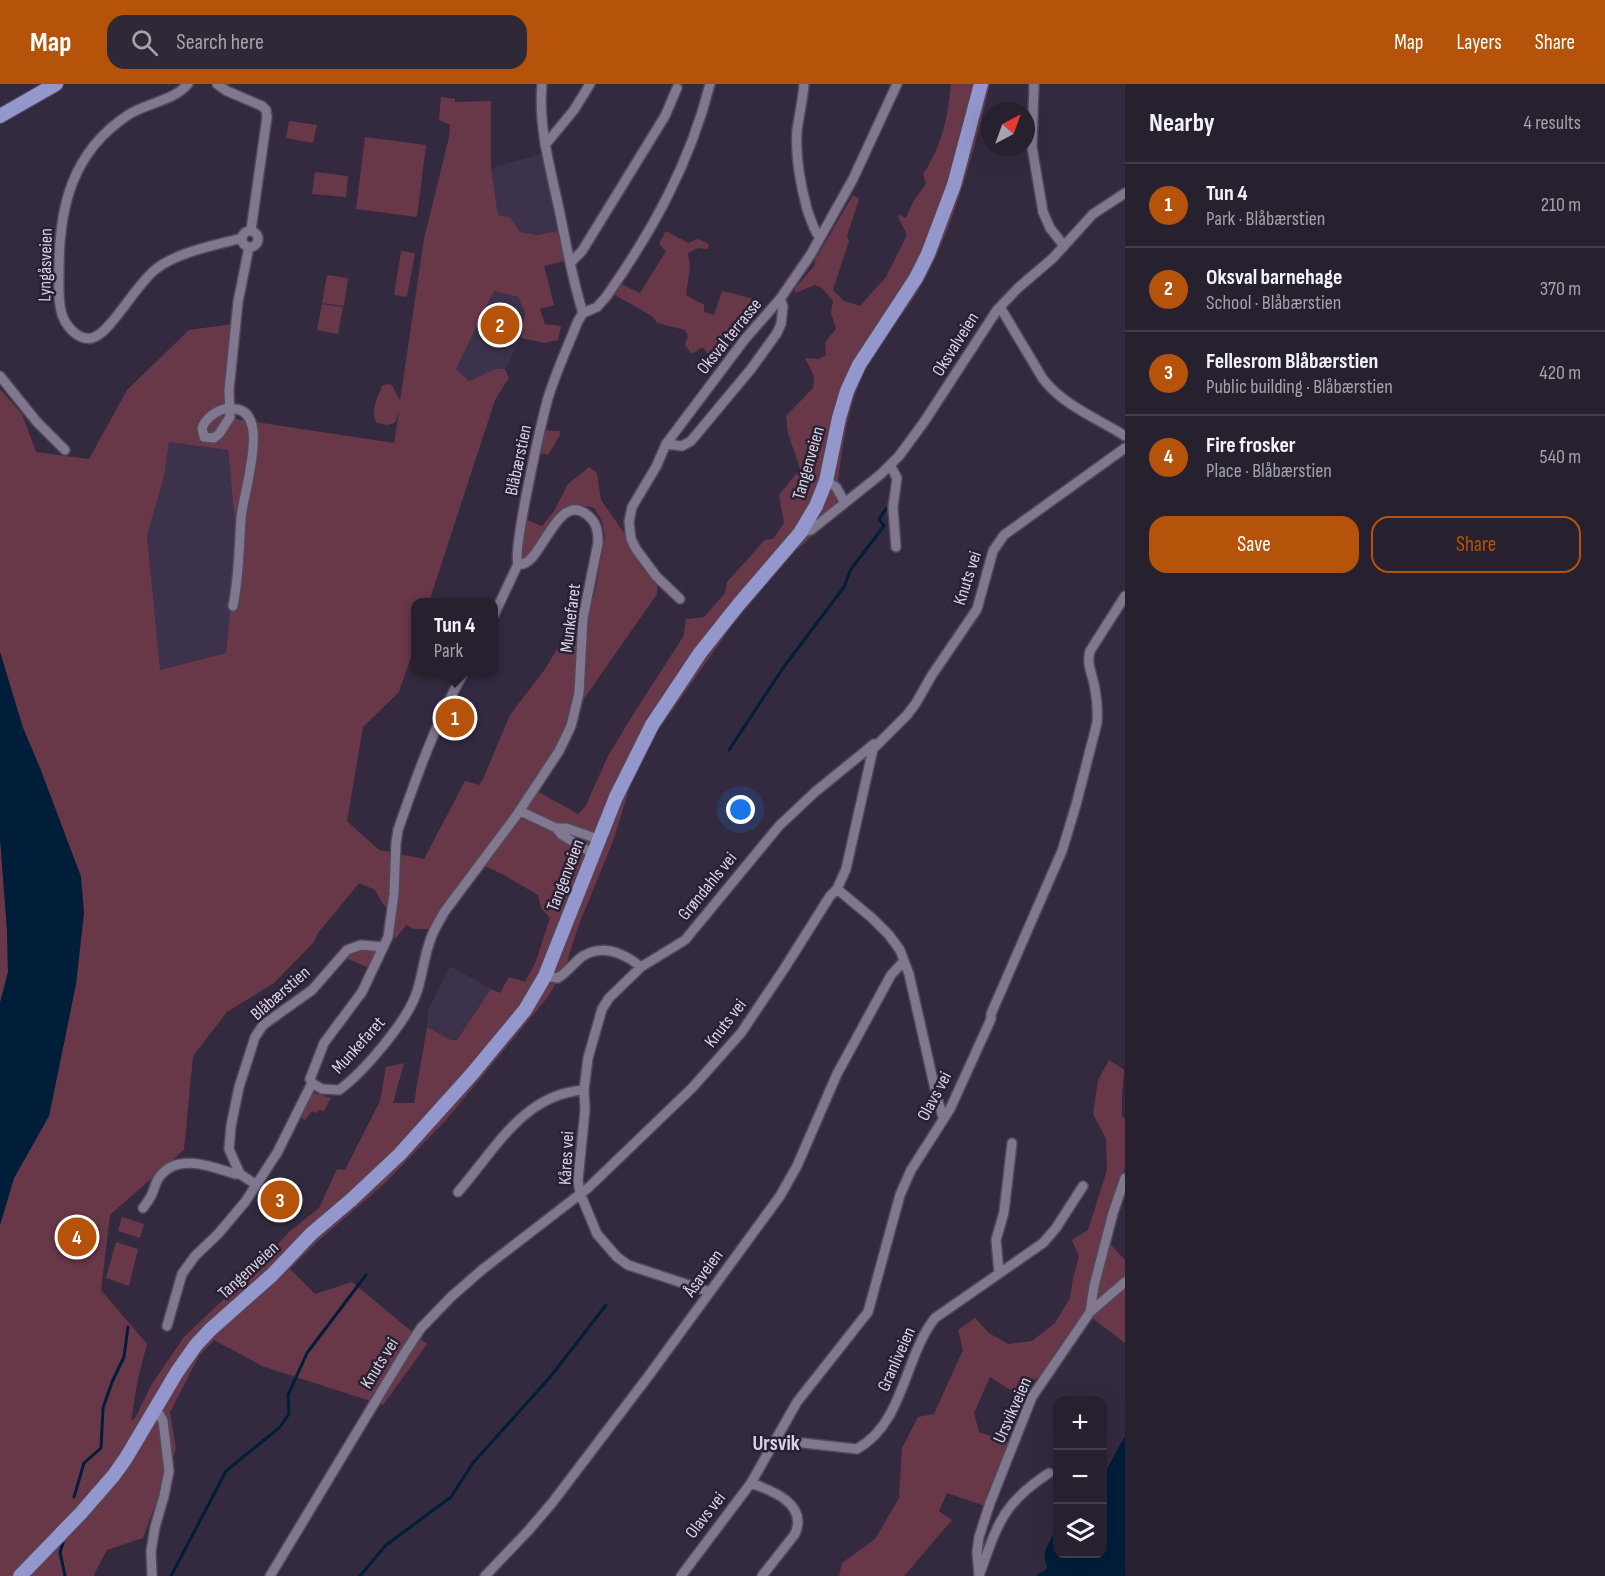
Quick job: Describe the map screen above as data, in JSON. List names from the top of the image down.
{
  "streets": {
    "main road": ["Tangenveien"],
    "street": [
      "Lyngåsveien",
      "Oksval terrasse",
      "Oksvalveien",
      "Blåbærstien",
      "Knuts vei",
      "Munkefaret",
      "Grøndahls vei",
      "Olavs vei",
      "Kåres vei",
      "Åsaveien",
      "Granliveien",
      "Ursvikveien"
    ]
  },
  "crossings": [
    ["Oksvalveien", "Tangenveien"],
    ["Blåbærstien", "Munkefaret"],
    ["Knuts vei", "Grøndahls vei"],
    ["Knuts vei", "Kåres vei"],
    ["Grøndahls vei", "Kåres vei"],
    ["Olavs vei", "Granliveien"],
    ["Kåres vei", "Åsaveien"]
  ],
  "districts": ["Ursvik"],
  "north": "top right",
  "page": {
    "header": "Map",
    "search": "Search here",
    "nav": ["Map", "Layers", "Share"],
    "heading": ["Nearby", "4 results"],
    "list": [
      {
        "mark": "1",
        "name": "Tun 4",
        "note": "Park · Blåbærstien",
        "value": "210 m"
      },
      {
        "mark": "2",
        "name": "Oksval barnehage",
        "note": "School · Blåbærstien",
        "value": "370 m"
      },
      {
        "mark": "3",
        "name": "Fellesrom Blåbærstien",
        "note": "Public building · Blåbærstien",
        "value": "420 m"
      },
      {
        "mark": "4",
        "name": "Fire frosker",
        "note": "Place · Blåbærstien",
        "value": "540 m"
      }
    ],
    "pins": [
      "2",
      "1",
      "3",
      "4"
    ],
    "buttons": ["Save", "Share"],
    "popup": ["Tun 4", "Park"],
    "map_buttons": ["+", "−"]
  }
}
